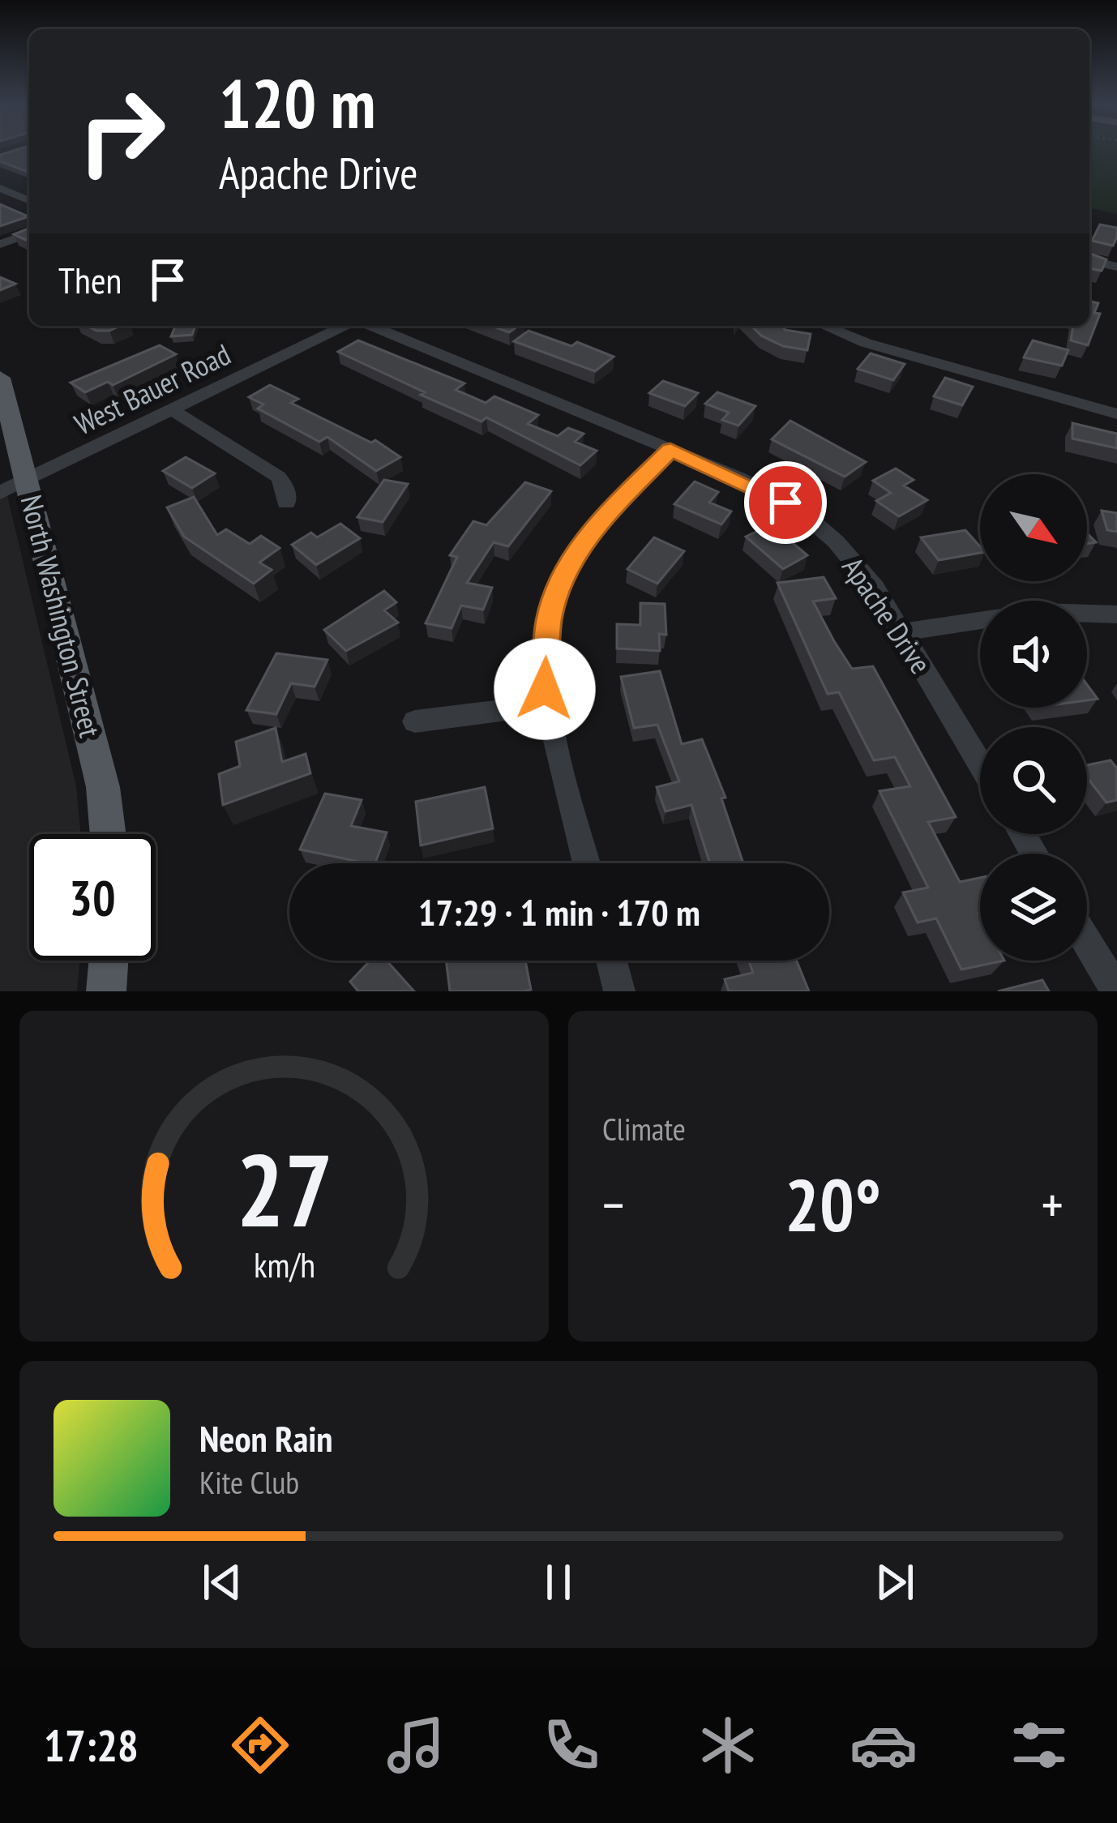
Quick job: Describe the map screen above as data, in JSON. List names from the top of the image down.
{
  "streets": {
    "main road": ["North Washington Street"],
    "street": ["West Bauer Road", "Apache Drive"]
  },
  "crossings": [
    ["West Bauer Road", "North Washington Street"]
  ],
  "north": "bottom right",
  "page": {
    "turn": ["120 m", "Apache Drive"],
    "then": "Then",
    "limit": "30",
    "trip": "17:29 · 1 min · 170 m",
    "tile": "Climate",
    "heat": ["−", "20°", "+"],
    "song": ["Neon Rain", "Kite Club"],
    "tabs": "17:28",
    "gauge": ["27", "km/h"]
  }
}
